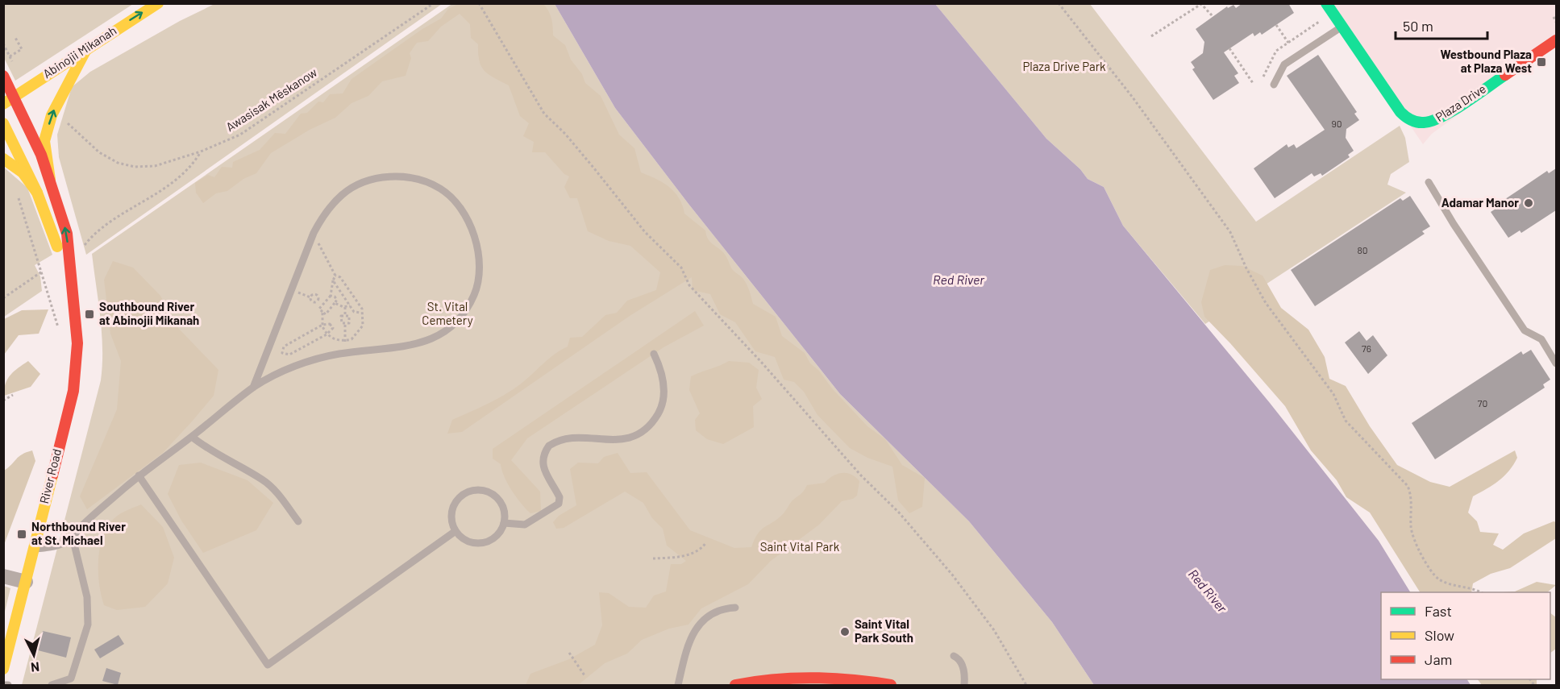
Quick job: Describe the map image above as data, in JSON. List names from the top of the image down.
{
  "streets": {
    "street": ["Abinojii Mikanah", "Plaza Drive", "River Road"],
    "path": ["Awasisak Mēskanow"]
  },
  "crossings": [
    ["Abinojii Mikanah", "River Road"]
  ],
  "one_way": ["Abinojii Mikanah"],
  "water": ["Red River"],
  "parks": ["Plaza Drive Park", "St. Vital Cemetery", "Saint Vital Park"],
  "places": {
    "transit": ["Westbound Plaza at Plaza West", "Southbound River at Abinojii Mikanah", "Northbound River at St. Michael"],
    "other": ["Adamar Manor", "Saint Vital Park South"]
  },
  "house_numbers": [
    "90",
    "80",
    "76",
    "70"
  ],
  "legend": ["Fast", "Slow", "Jam"],
  "scale_bar": "50 m",
  "north": "bottom"
}
